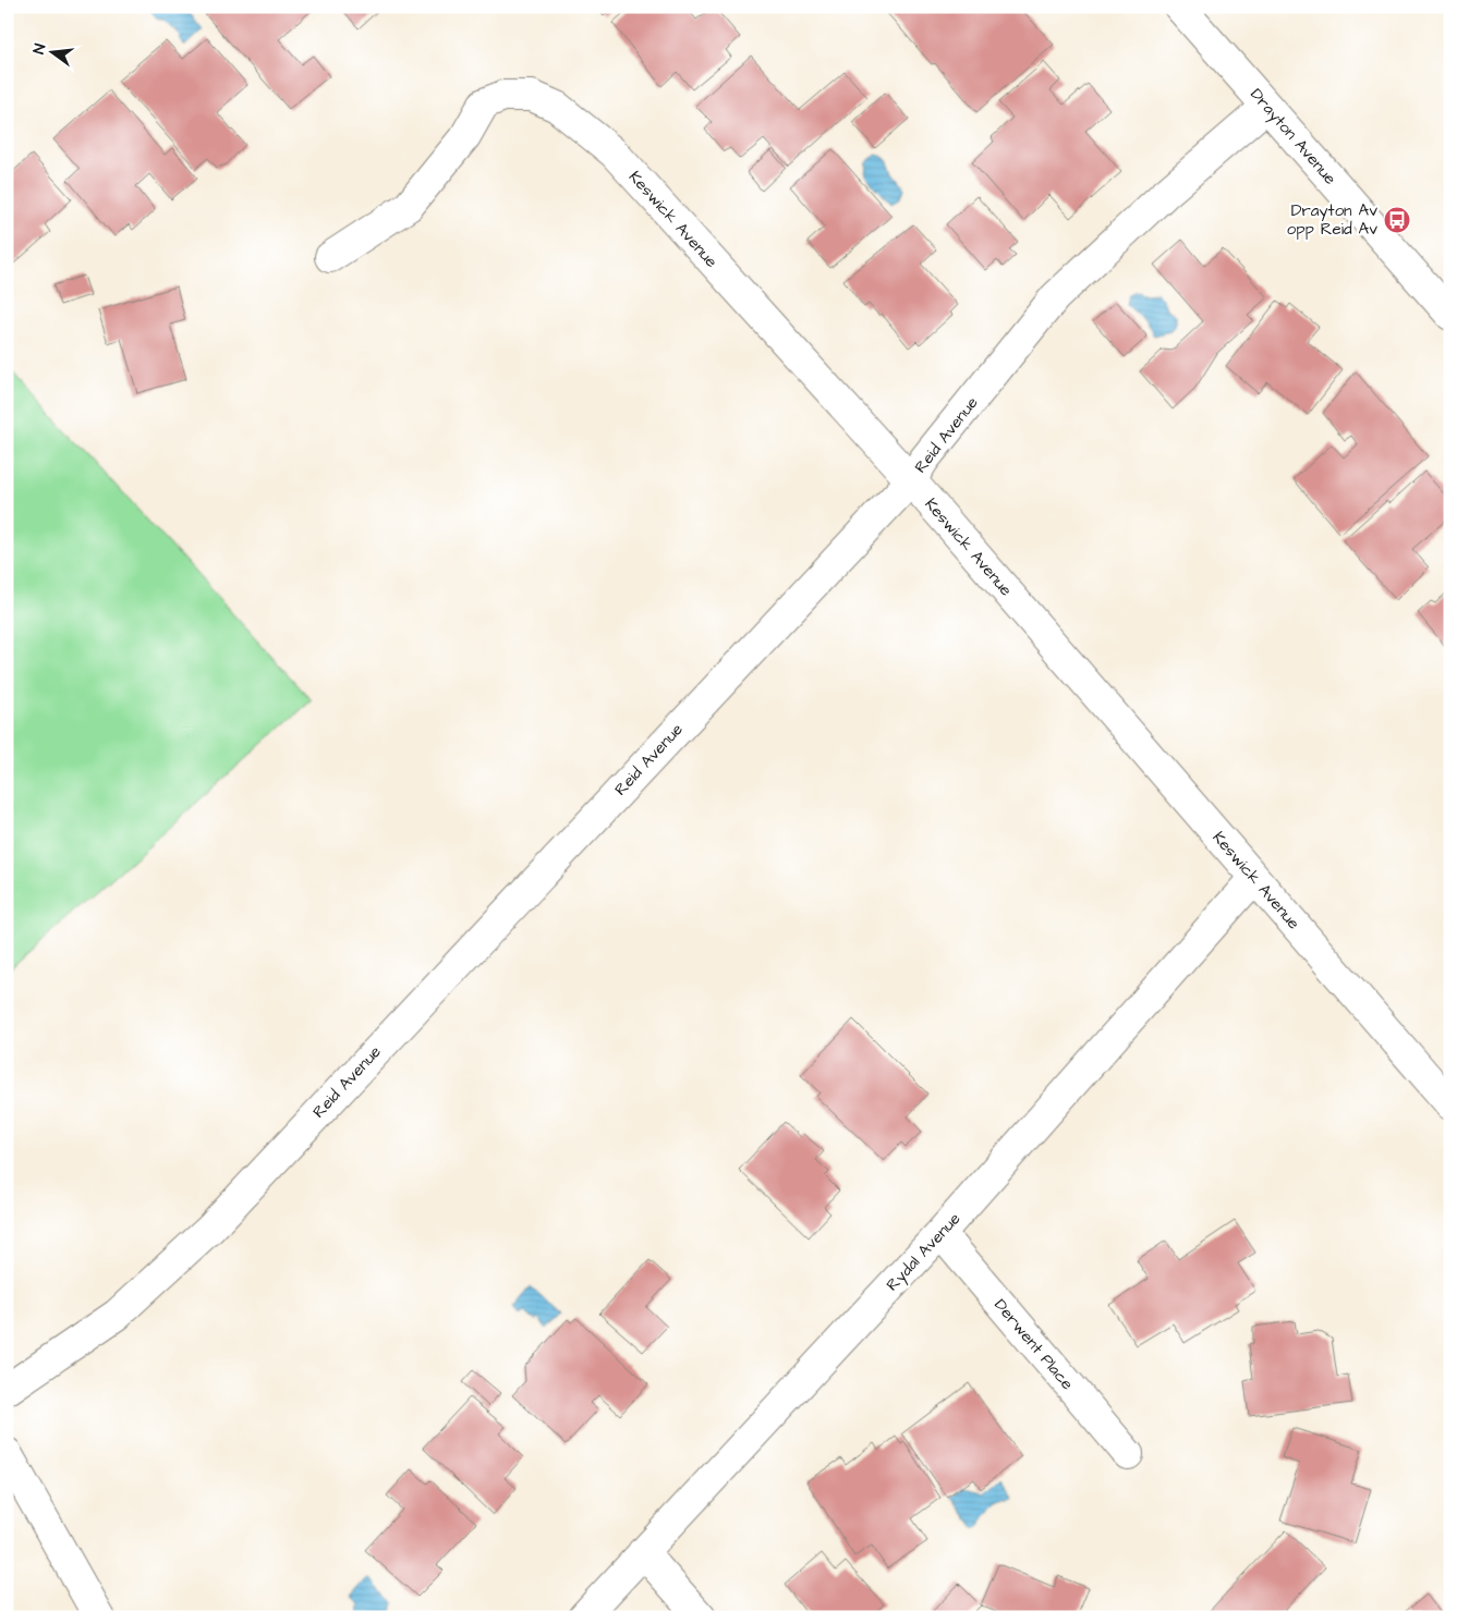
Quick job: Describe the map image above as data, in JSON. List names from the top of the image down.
{
  "streets": {
    "street": [
      "Drayton Avenue",
      "Keswick Avenue",
      "Reid Avenue",
      "Rydal Avenue",
      "Derwent Place"
    ]
  },
  "crossings": [
    ["Drayton Avenue", "Reid Avenue"],
    ["Keswick Avenue", "Reid Avenue"],
    ["Keswick Avenue", "Rydal Avenue"],
    ["Rydal Avenue", "Derwent Place"]
  ],
  "places": {
    "bus stop": ["Drayton Av opp Reid Av"]
  },
  "north": "left"
}
